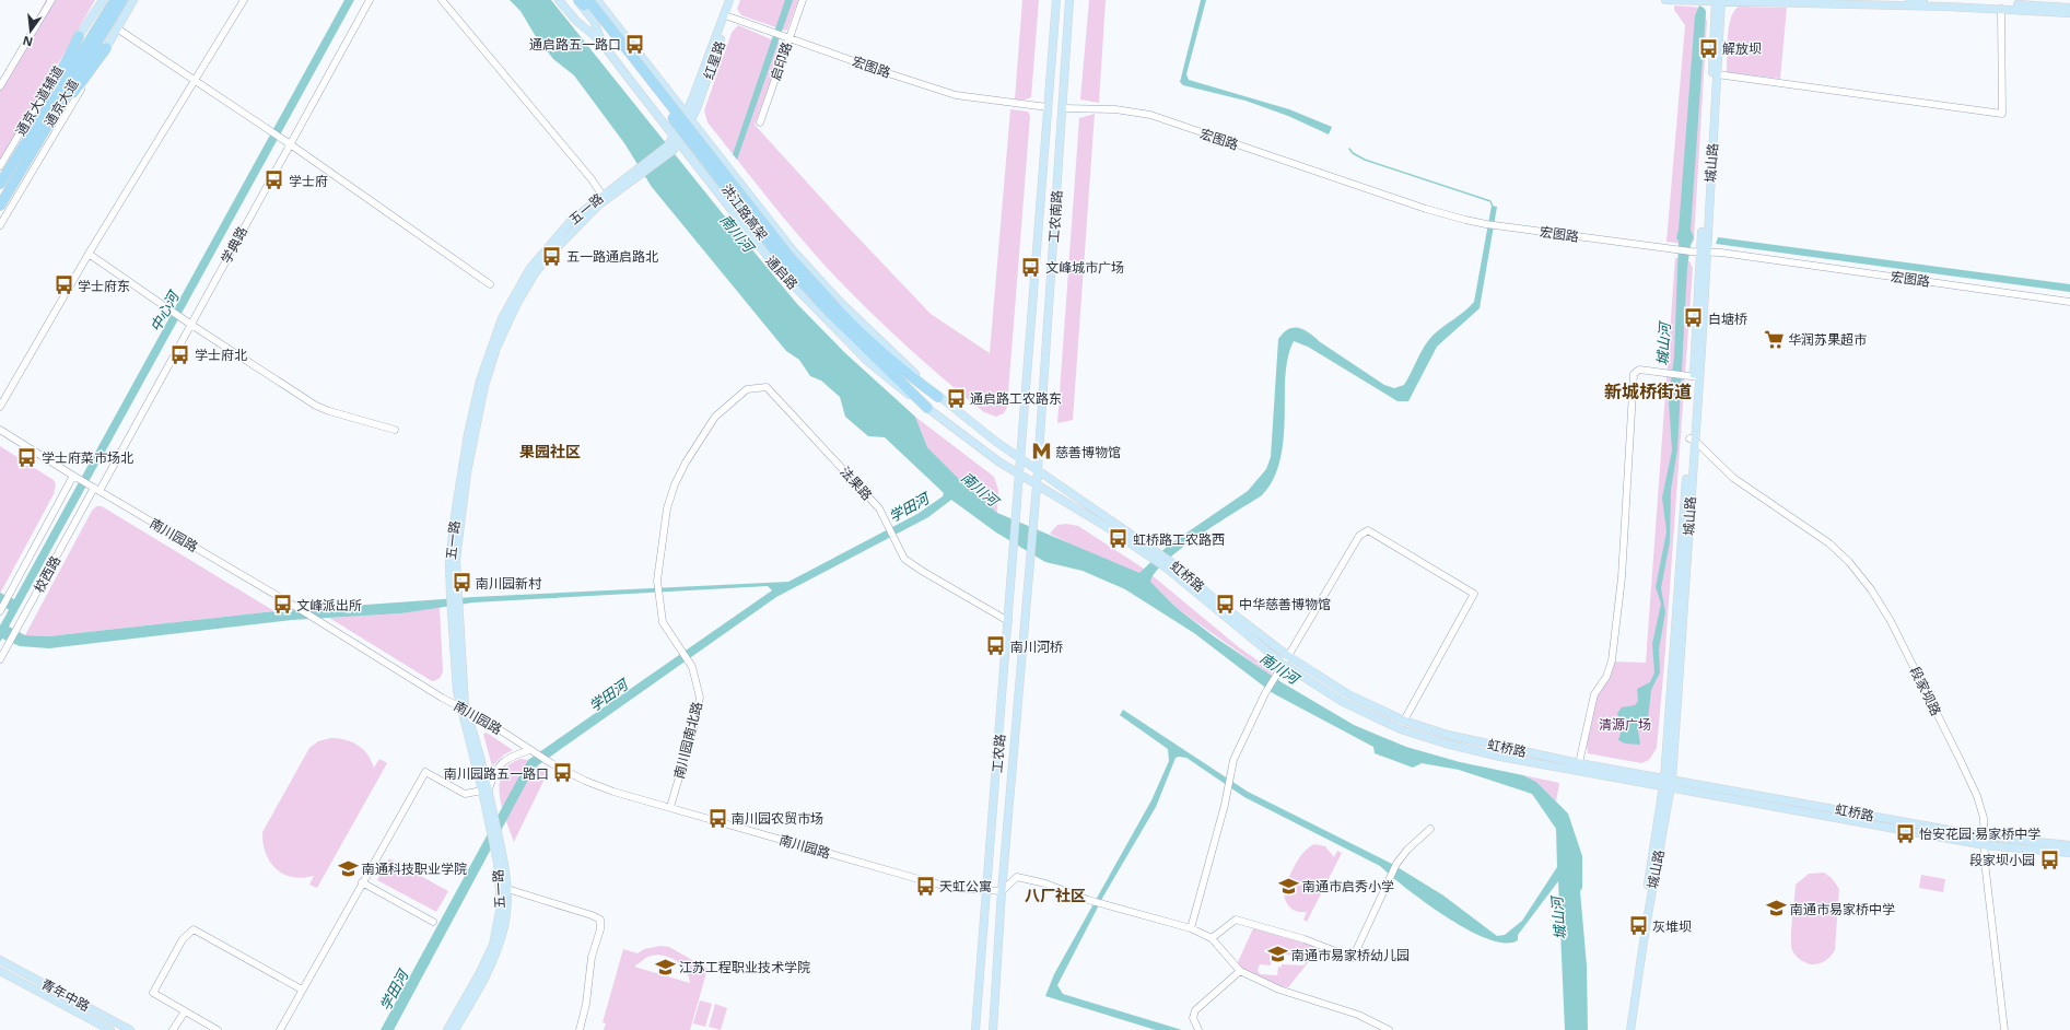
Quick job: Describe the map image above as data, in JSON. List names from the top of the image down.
{
  "streets": {
    "highway": ["通京大道", "洪江路高架"],
    "main road": [
      "红星路",
      "城山路",
      "五一路",
      "工农南路",
      "通启路",
      "虹桥路",
      "工农路",
      "青年中路"
    ],
    "street": [
      "启印路",
      "宏图路",
      "通京大道辅道",
      "学典路",
      "法果路",
      "南川园路",
      "校西路",
      "段家坝路",
      "南川园南北路"
    ]
  },
  "crossings": [
    ["红星路", "宏图路"],
    ["红星路", "五一路"],
    ["红星路", "通启路"],
    ["启印路", "宏图路"],
    ["宏图路", "城山路"],
    ["宏图路", "工农南路"],
    ["城山路", "虹桥路"],
    ["城山路", "段家坝路"],
    ["五一路", "通启路"],
    ["五一路", "南川园路"],
    ["洪江路高架", "通启路"],
    ["工农南路", "通启路"],
    ["工农南路", "虹桥路"],
    ["工农南路", "工农路"],
    ["学典路", "南川园路"],
    ["学典路", "校西路"],
    ["通启路", "虹桥路"],
    ["通启路", "工农路"],
    ["法果路", "南川园南北路"],
    ["法果路", "工农路"],
    ["南川园路", "校西路"],
    ["南川园路", "南川园南北路"],
    ["南川园路", "工农路"],
    ["虹桥路", "段家坝路"],
    ["虹桥路", "工农路"]
  ],
  "districts": ["新城桥街道", "果园社区", "八厂社区"],
  "water": [
    "南川河",
    "中心河",
    "城山河",
    "学田河"
  ],
  "parks": ["清源广场"],
  "places": {
    "bus stop": [
      "通启路五一路口",
      "解放坝",
      "学士府",
      "五一路通启路北",
      "文峰城市广场",
      "学士府东",
      "白塘桥",
      "学士府北",
      "通启路工农路东",
      "学士府菜市场北",
      "虹桥路工农路西",
      "南川园新村",
      "中华慈善博物馆",
      "文峰派出所",
      "南川河桥",
      "南川园路五一路口",
      "南川园农贸市场",
      "怡安花园·易家桥中学",
      "段家坝小园",
      "天虹公寓",
      "灰堆坝"
    ],
    "supermarket": ["华润苏果超市"],
    "metro station": ["慈善博物馆"],
    "school or university": [
      "南通科技职业学院",
      "南通市启秀小学",
      "南通市易家桥中学",
      "南通市易家桥幼儿园",
      "江苏工程职业技术学院"
    ]
  },
  "north": "bottom"
}
